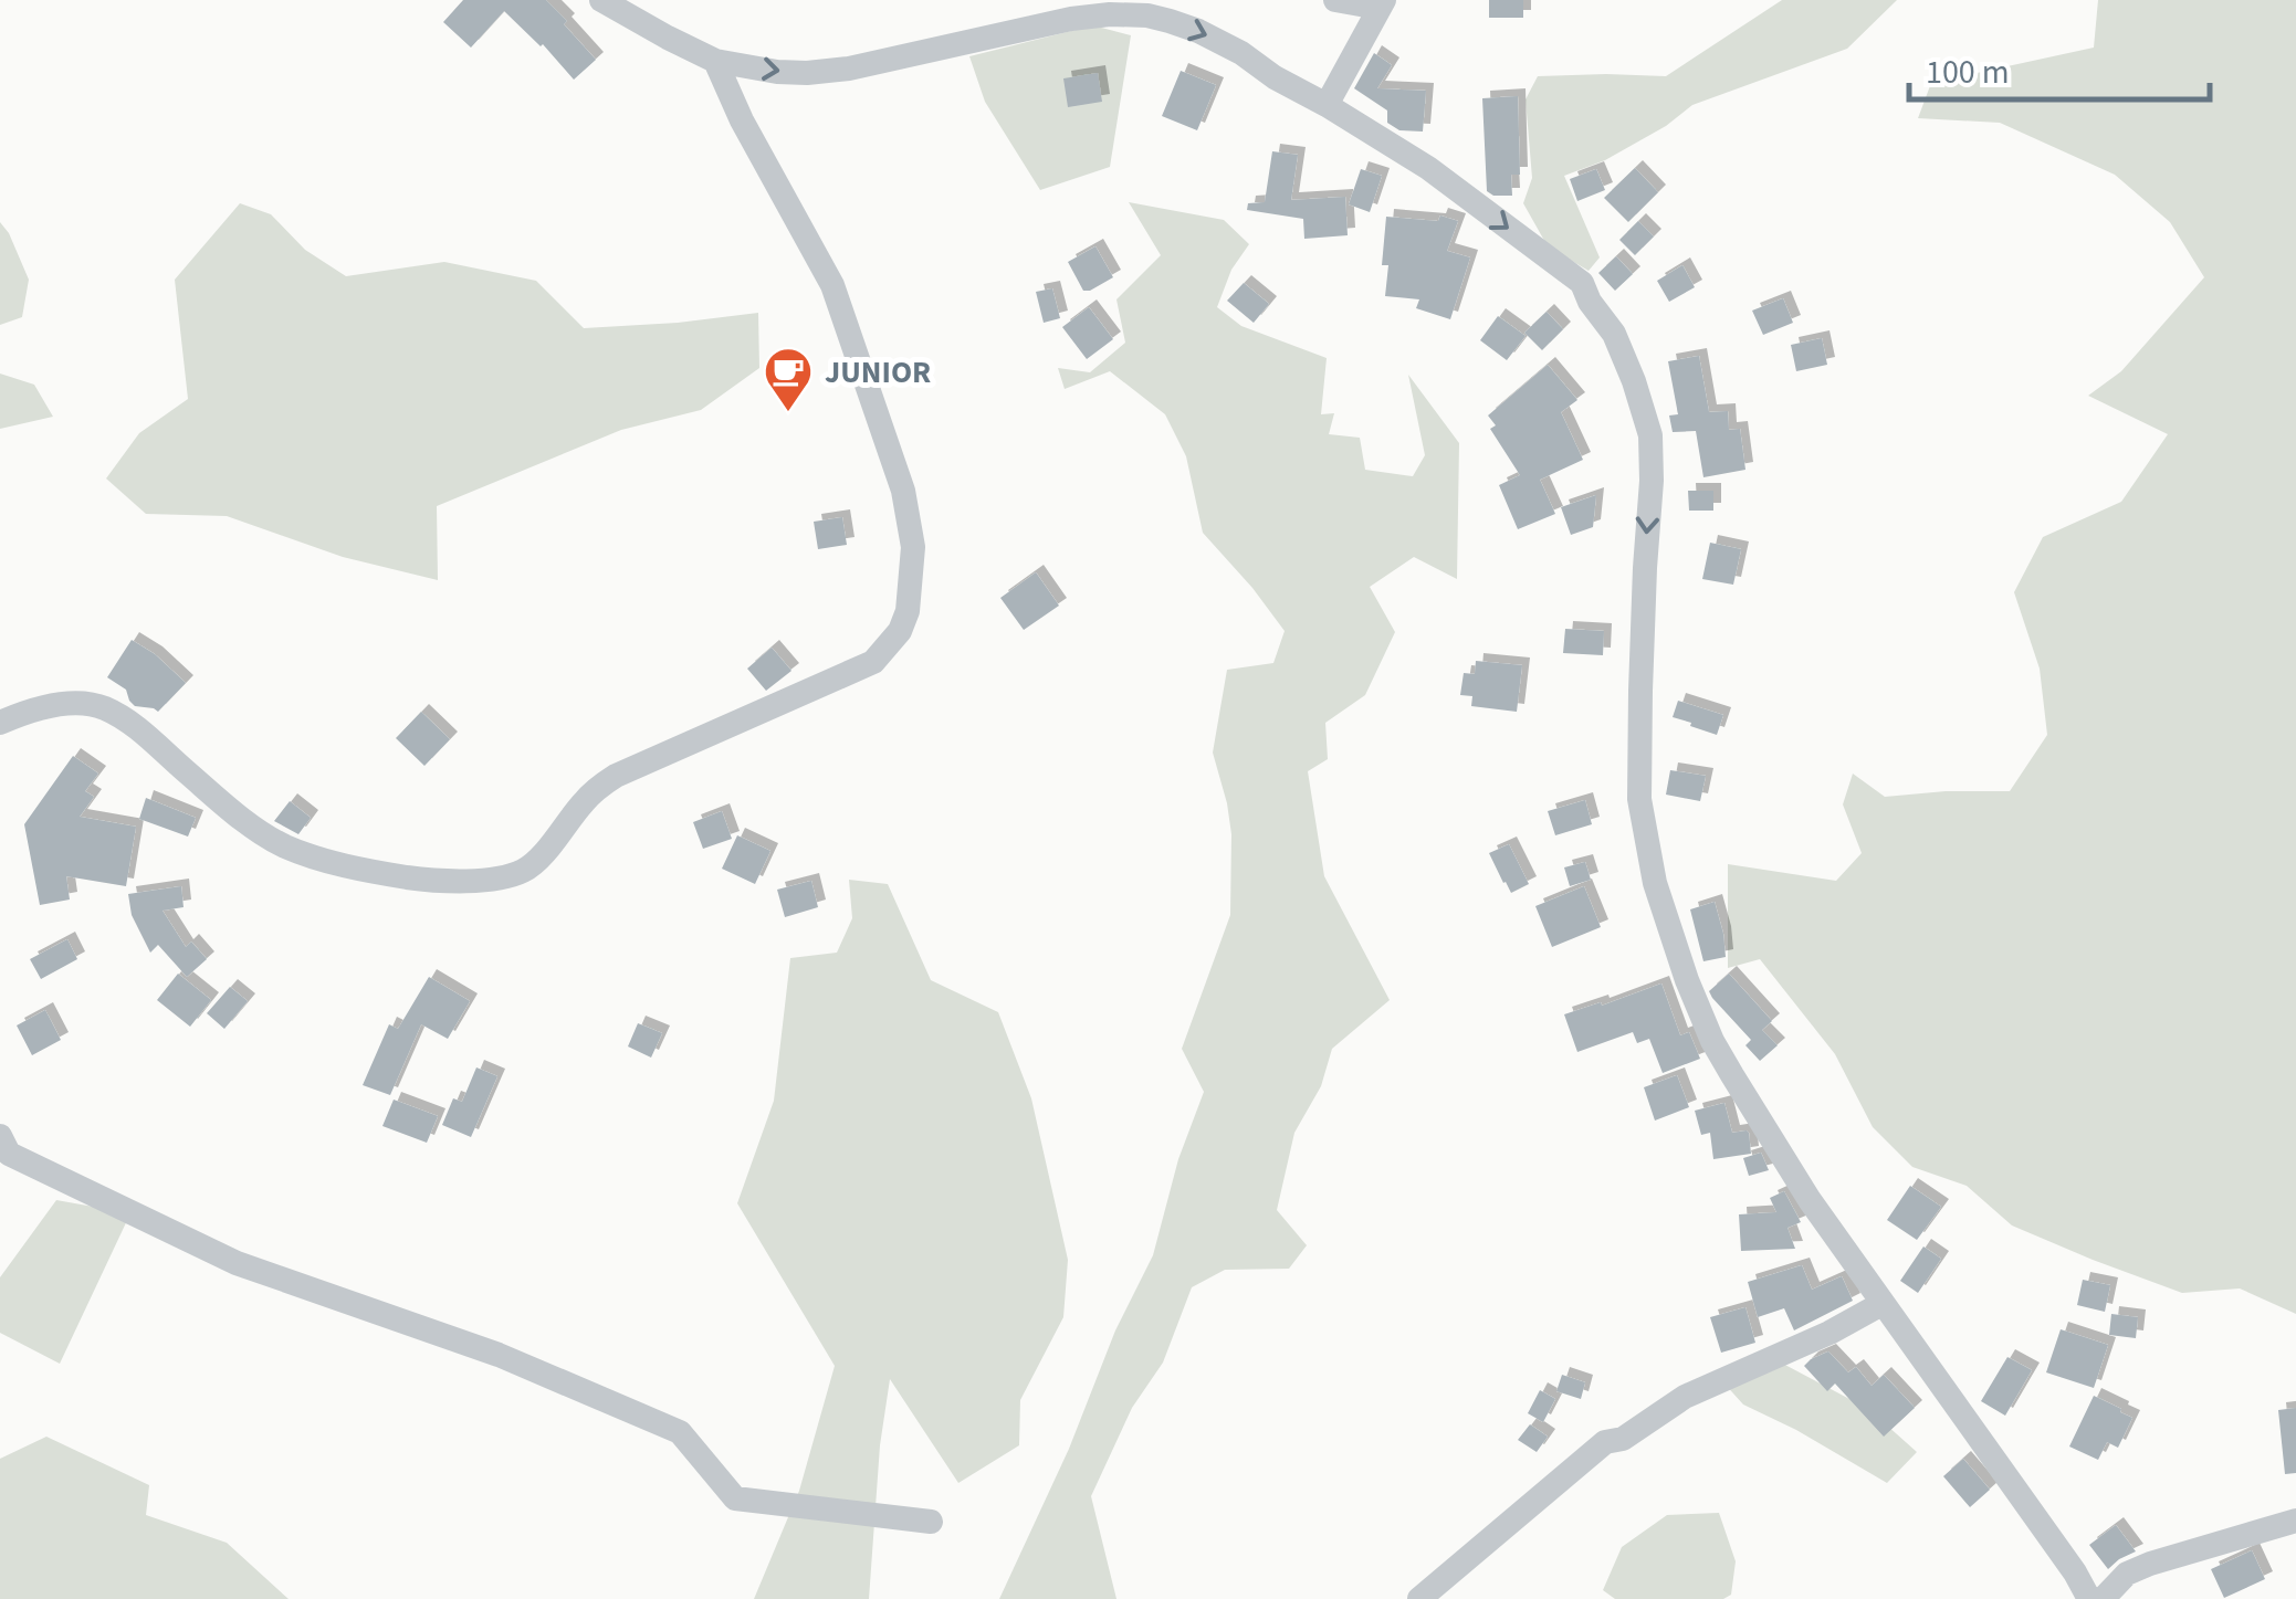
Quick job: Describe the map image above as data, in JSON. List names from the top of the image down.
{
  "places": {
    "cafe": ["JUNIOR"]
  },
  "scale_bar": "100 m"
}
